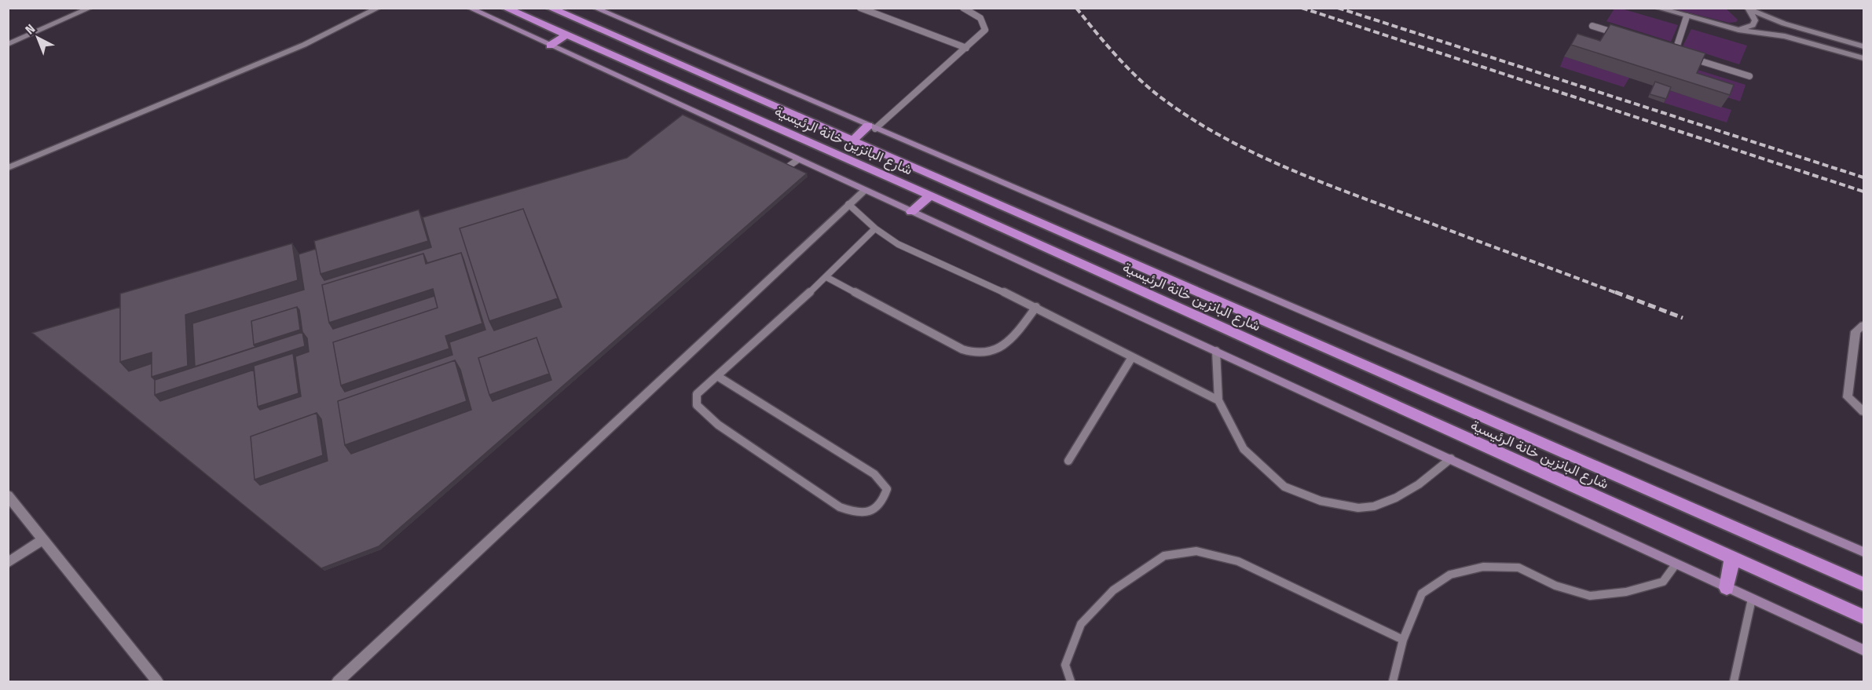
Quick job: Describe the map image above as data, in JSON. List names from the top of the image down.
{
  "streets": {
    "highway": ["شارع البانزين خانة الرئيسية"]
  },
  "north": "top left"
}
